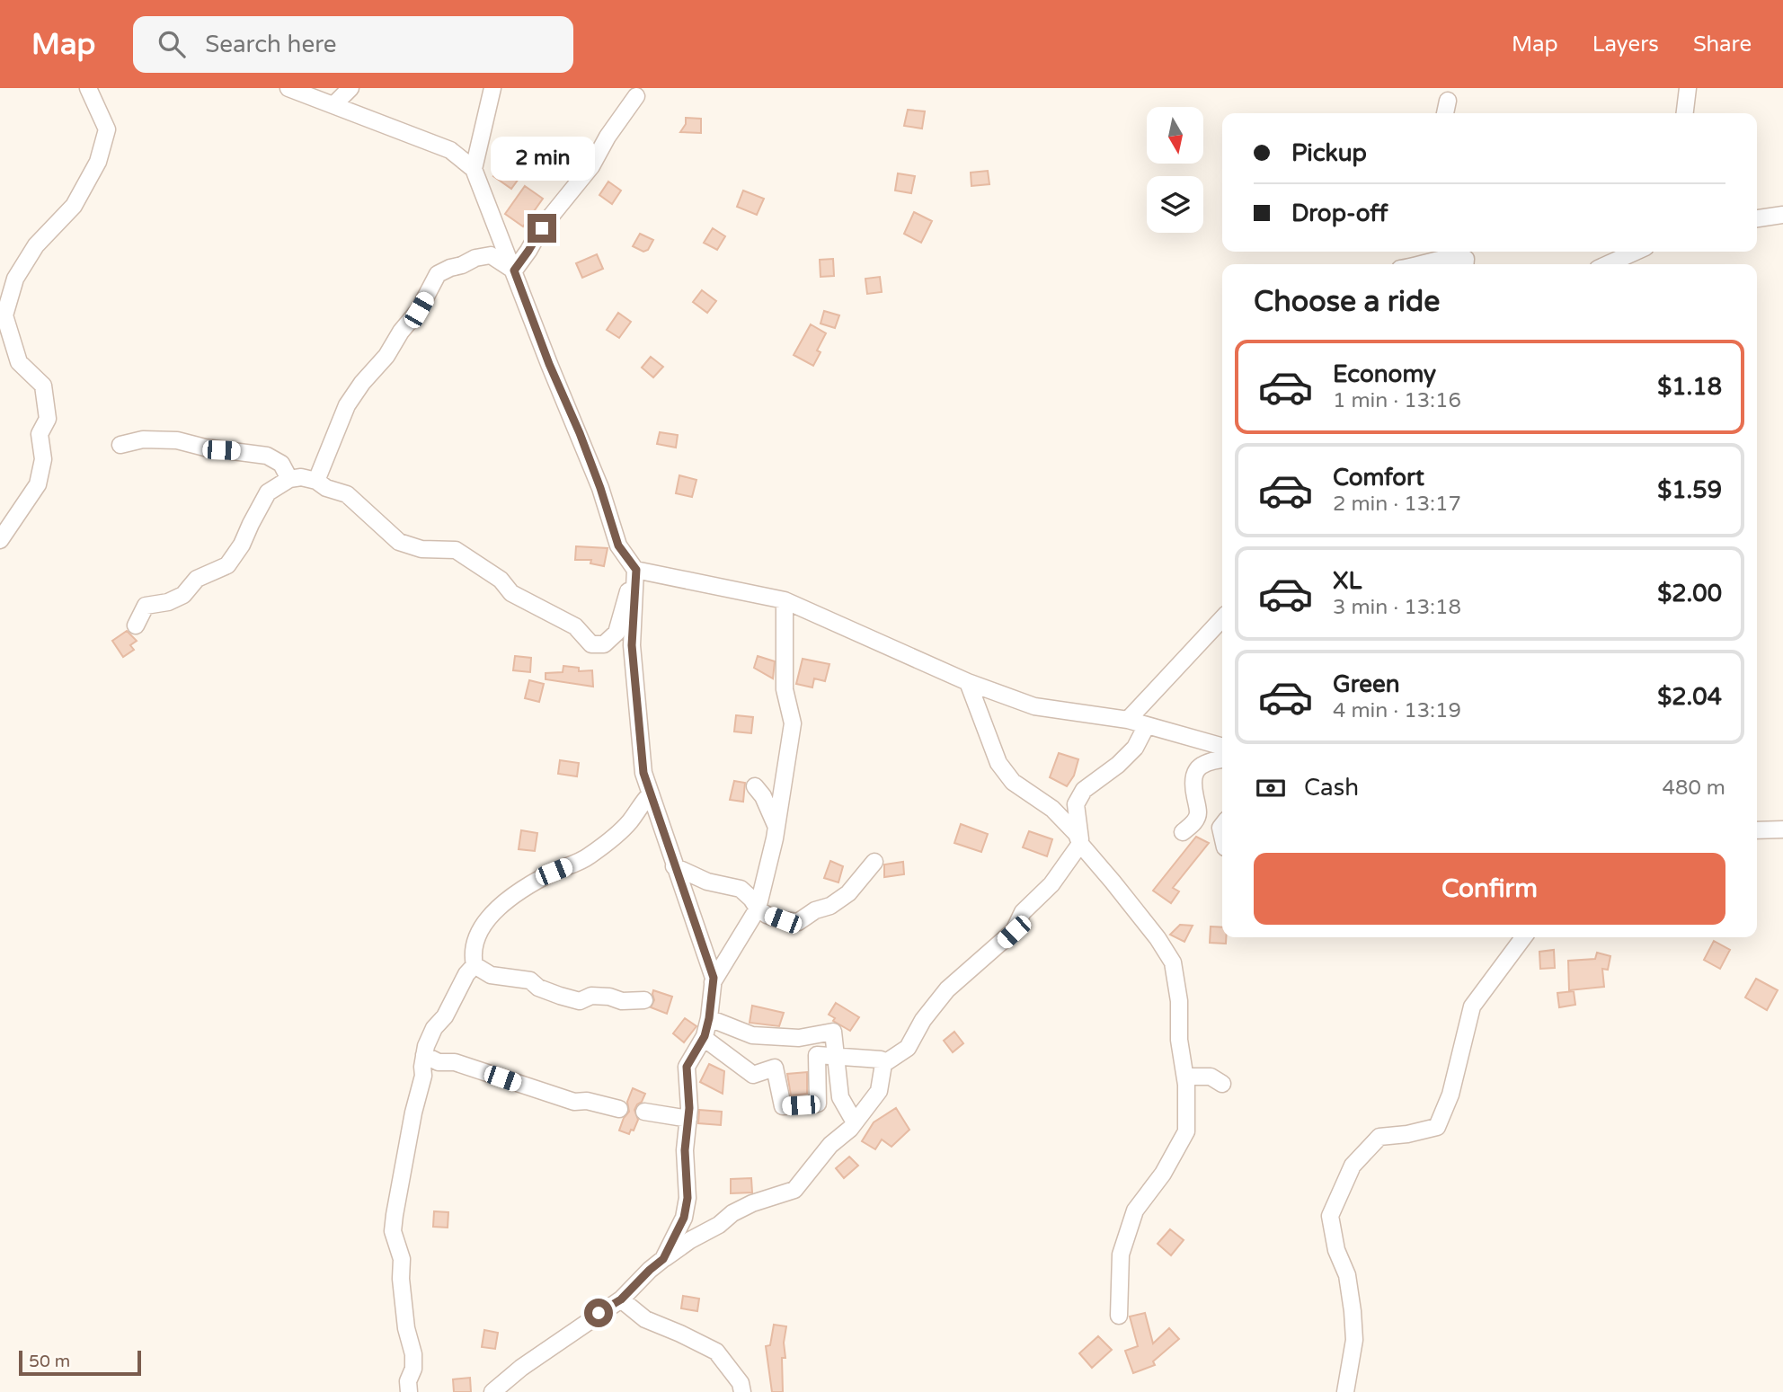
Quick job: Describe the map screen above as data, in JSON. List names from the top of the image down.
{
  "scale_bar": "50 m",
  "north": "bottom",
  "page": {
    "header": "Map",
    "search": "Search here",
    "nav": ["Map", "Layers", "Share"],
    "banner": ["Pickup", "Drop-off"],
    "bubble": "2 min",
    "heading": "Choose a ride",
    "list": [
      {
        "name": "Economy",
        "note": "1 min · 13:16",
        "value": "$1.18"
      },
      {
        "name": "Comfort",
        "note": "2 min · 13:17",
        "value": "$1.59"
      },
      {
        "name": "XL",
        "note": "3 min · 13:18",
        "value": "$2.00"
      },
      {
        "name": "Green",
        "note": "4 min · 13:19",
        "value": "$2.04"
      }
    ],
    "pay": ["Cash", "480 m"],
    "buttons": "Confirm",
    "scale": "50 m"
  }
}
